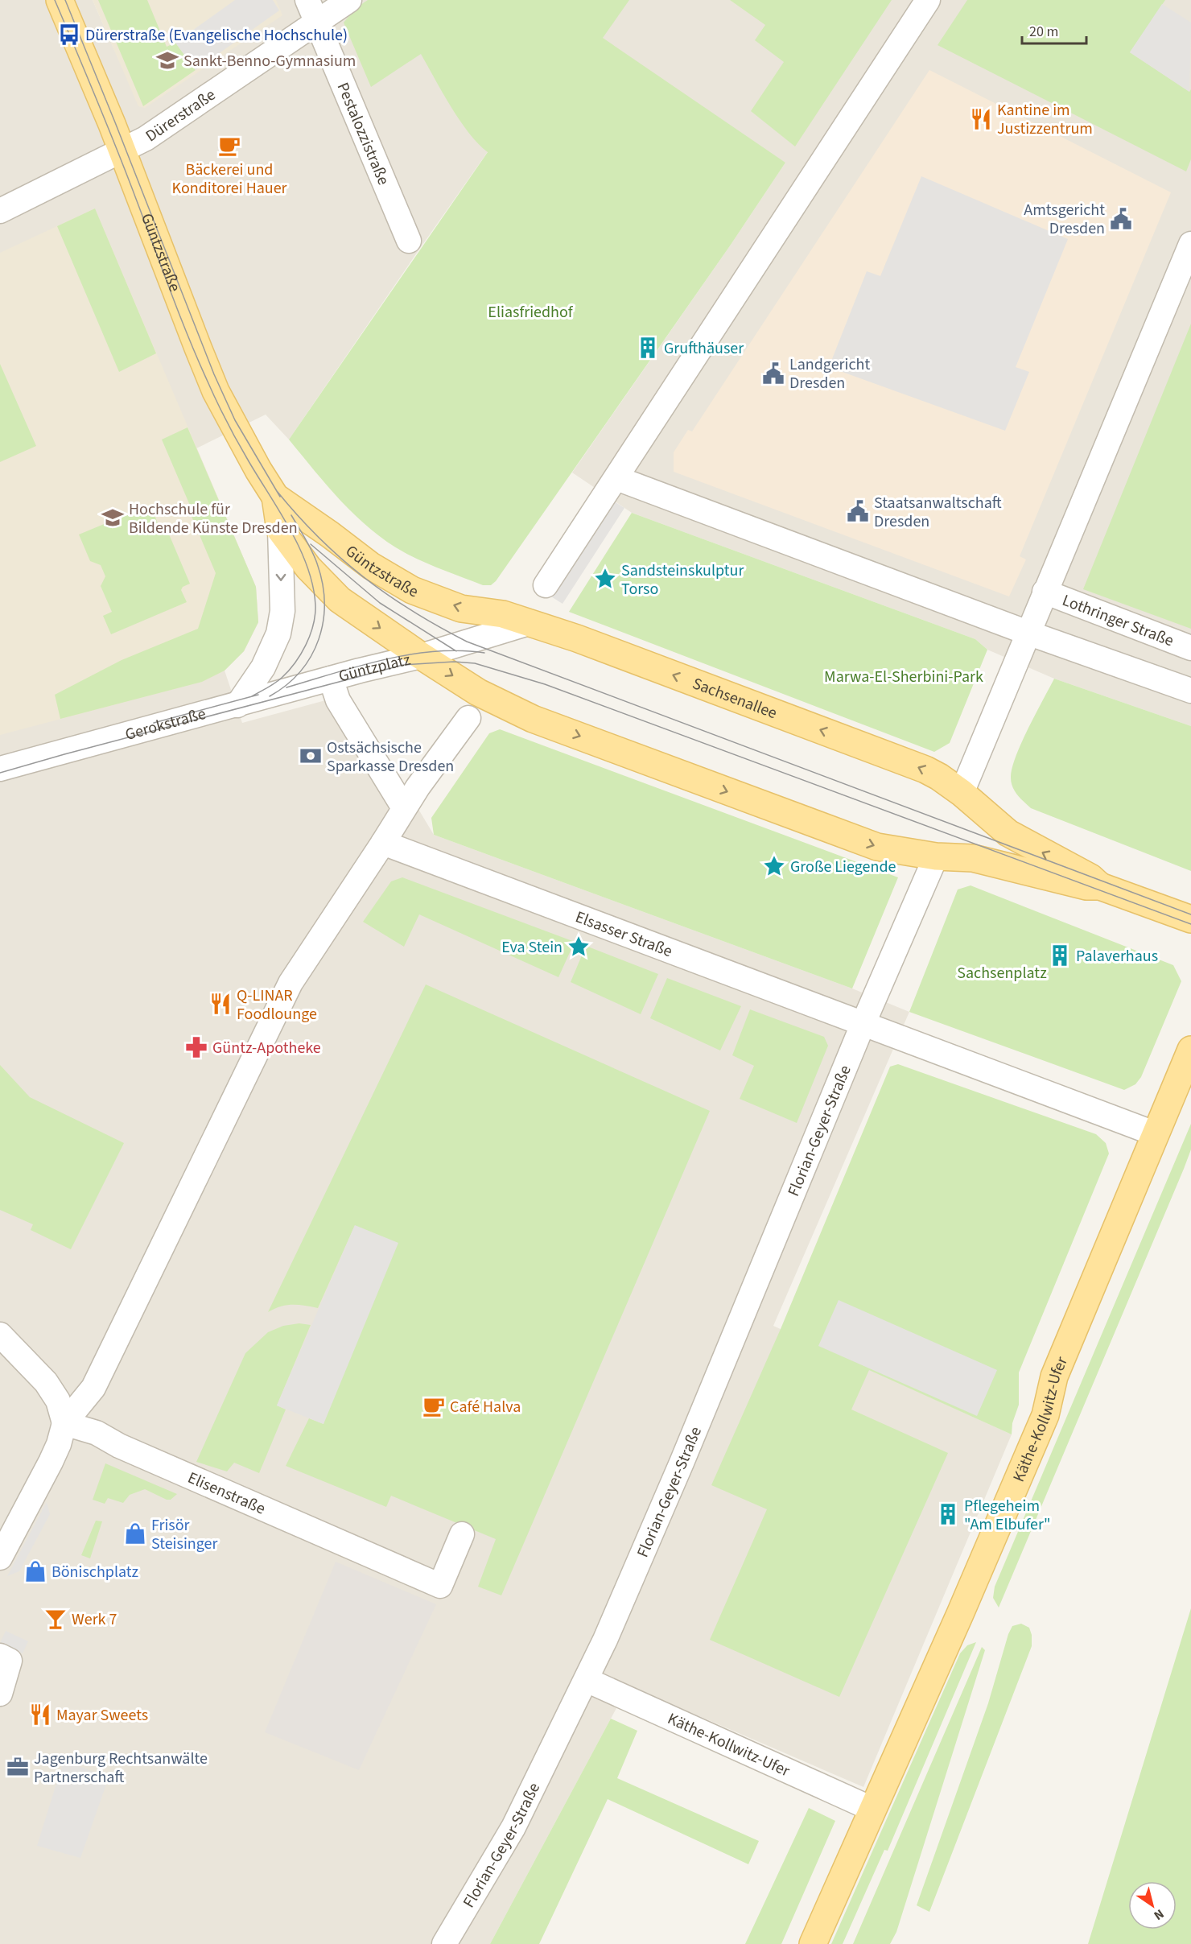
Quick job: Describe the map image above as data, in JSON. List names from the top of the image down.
{
  "streets": {
    "main road": [
      "Güntzstraße",
      "Güntzplatz",
      "Sachsenallee",
      "Käthe-Kollwitz-Ufer"
    ],
    "street": [
      "Dürerstraße",
      "Pestalozzistraße",
      "Lothringer Straße",
      "Gerokstraße",
      "Elsasser Straße",
      "Florian-Geyer-Straße",
      "Elisenstraße"
    ]
  },
  "crossings": [
    ["Dürerstraße", "Pestalozzistraße"],
    ["Dürerstraße", "Güntzstraße"],
    ["Güntzstraße", "Güntzplatz"],
    ["Güntzstraße", "Sachsenallee"],
    ["Güntzstraße", "Gerokstraße"],
    ["Güntzplatz", "Sachsenallee"],
    ["Güntzplatz", "Gerokstraße"],
    ["Elsasser Straße", "Florian-Geyer-Straße"],
    ["Florian-Geyer-Straße", "Käthe-Kollwitz-Ufer"]
  ],
  "one_way": ["Güntzplatz", "Sachsenallee"],
  "parks": ["Eliasfriedhof", "Marwa-El-Sherbini-Park", "Sachsenplatz"],
  "places": {
    "bus stop": ["Dürerstraße (Evangelische Hochschule)"],
    "school or university": ["Sankt-Benno-Gymnasium", "Hochschule für Bildende Künste Dresden"],
    "restaurant": ["Kantine im Justizzentrum", "Q-LINAR Foodlounge", "Mayar Sweets"],
    "cafe": ["Bäckerei und Konditorei Hauer", "Café Halva"],
    "public building": ["Amtsgericht Dresden", "Landgericht Dresden", "Staatsanwaltschaft Dresden"],
    "building": ["Grufthäuser", "Palaverhaus", "Pflegeheim \"Am Elbufer\""],
    "place": ["Sandsteinskulptur Torso", "Große Liegende", "Eva Stein"],
    "bank": ["Ostsächsische Sparkasse Dresden"],
    "pharmacy": ["Güntz-Apotheke"],
    "shop": ["Frisör Steisinger", "Bönischplatz"],
    "bar": ["Werk 7"],
    "office": ["Jagenburg Rechtsanwälte Partnerschaft"]
  },
  "scale_bar": "20 m",
  "north": "bottom right"
}
